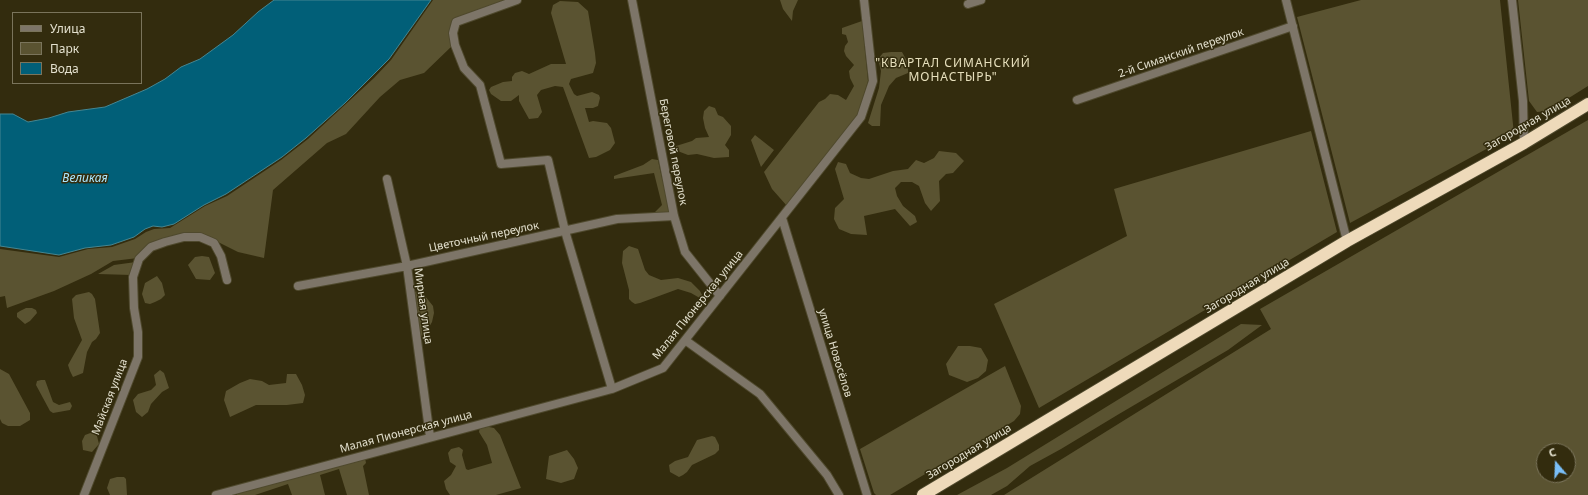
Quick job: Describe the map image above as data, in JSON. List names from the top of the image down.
{
  "streets": {
    "highway": ["Загородная улица"],
    "street": [
      "2-й Симанский переулок",
      "Береговой переулок",
      "Цветочный переулок",
      "Малая Пионерская улица",
      "Мирная улица",
      "улица Новосёлов",
      "Майская улица"
    ]
  },
  "crossings": [
    ["Береговой переулок", "Цветочный переулок"],
    ["Береговой переулок", "Малая Пионерская улица"],
    ["Цветочный переулок", "Мирная улица"],
    ["Малая Пионерская улица", "Мирная улица"],
    ["Малая Пионерская улица", "улица Новосёлов"]
  ],
  "districts": ["\"КВАРТАЛ СИМАНСКИЙ МОНАСТЫРЬ\""],
  "water": ["Великая"],
  "legend": ["Улица", "Парк", "Вода"],
  "north": "top"
}
